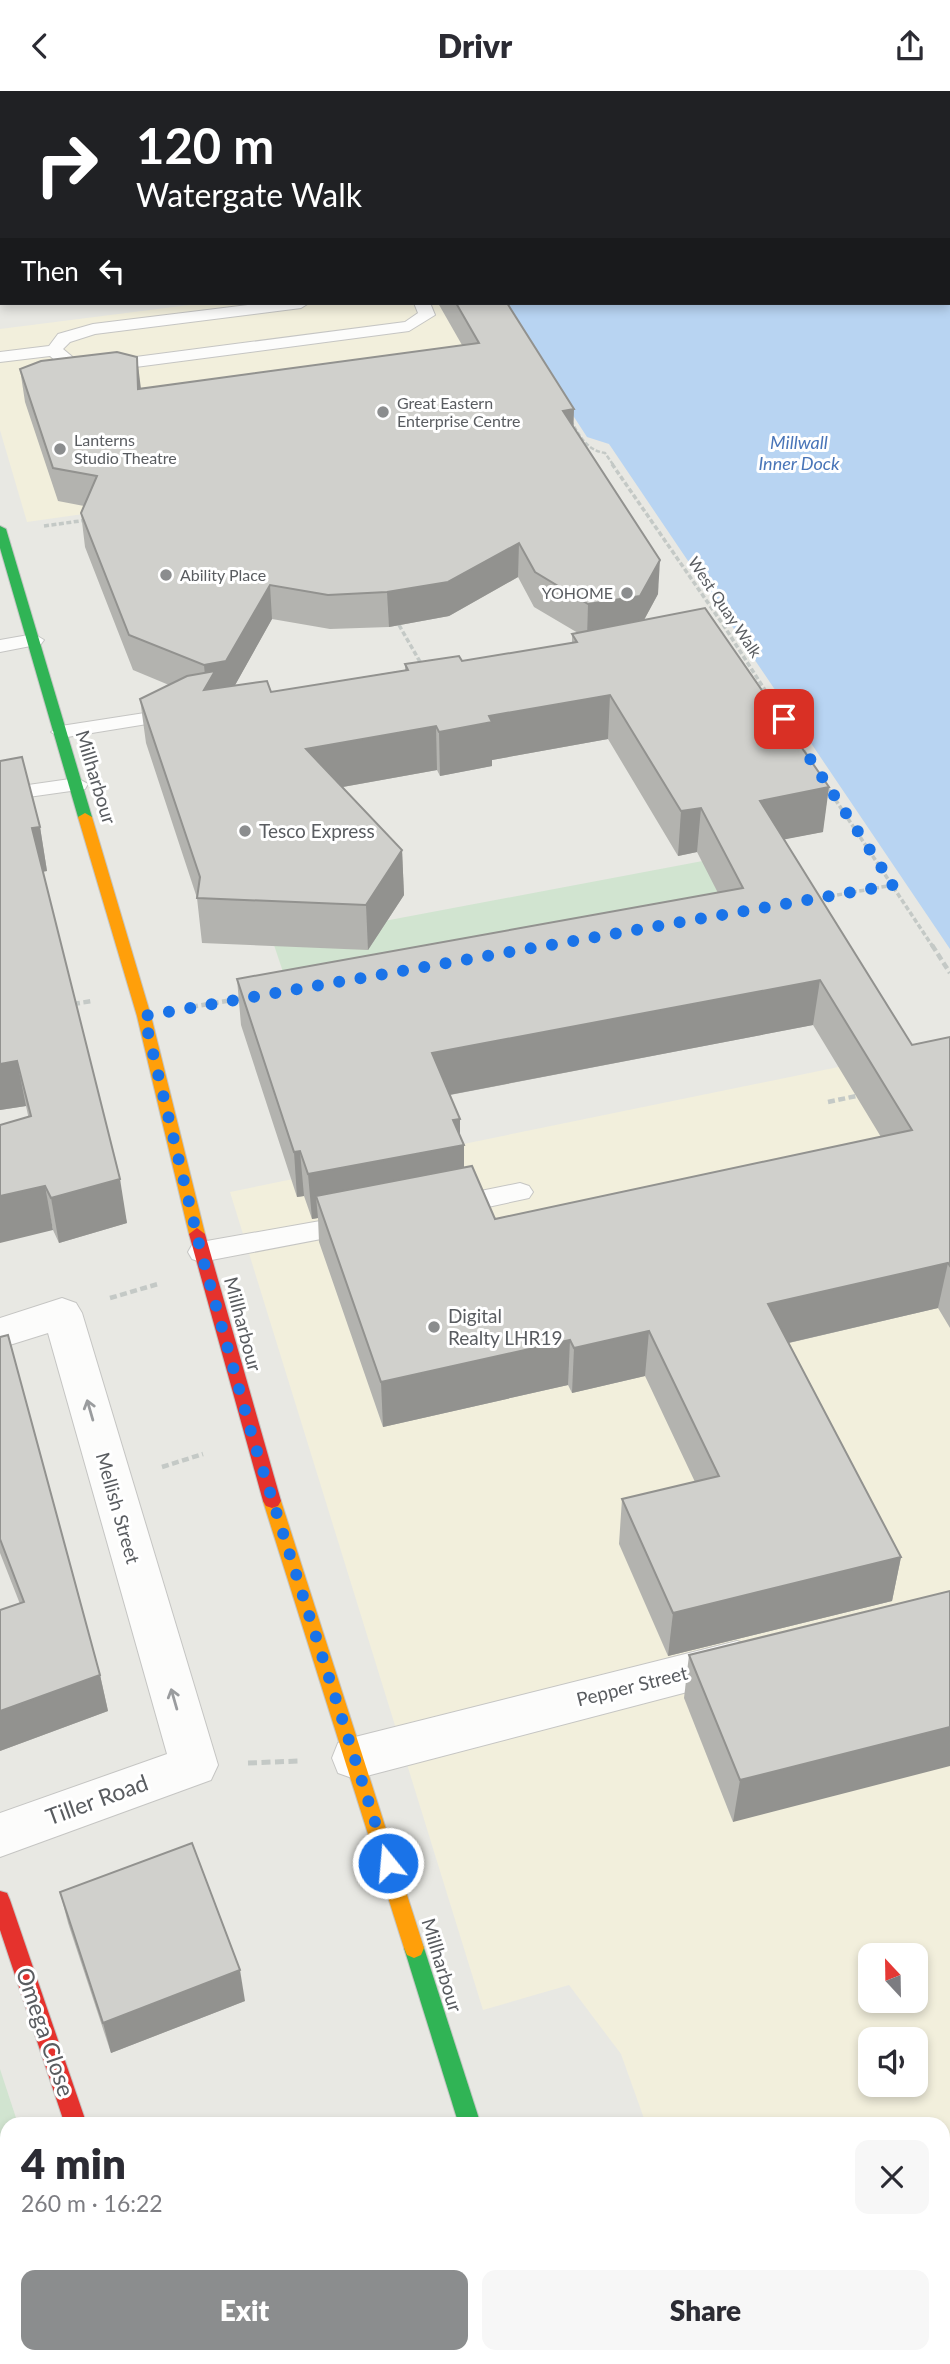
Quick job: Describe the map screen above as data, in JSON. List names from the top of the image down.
{
  "streets": {
    "street": [
      "Millharbour",
      "Mellish Street",
      "Pepper Street",
      "Tiller Road",
      "Omega Close"
    ],
    "path": ["West Quay Walk"]
  },
  "crossings": [
    ["Millharbour", "Pepper Street"],
    ["Mellish Street", "Tiller Road"]
  ],
  "one_way": ["Mellish Street"],
  "water": ["Millwall Inner Dock"],
  "places": [
    "Great Eastern Enterprise Centre",
    "Lanterns Studio Theatre",
    "Ability Place",
    "YOHOME",
    "Tesco Express",
    "Digital Realty LHR19"
  ],
  "north": "top",
  "page": {
    "header": "Drivr",
    "turn": ["120 m", "Watergate Walk"],
    "then": "Then",
    "heading": ["4 min", "260 m · 16:22"],
    "buttons": ["Exit", "Share"]
  }
}
